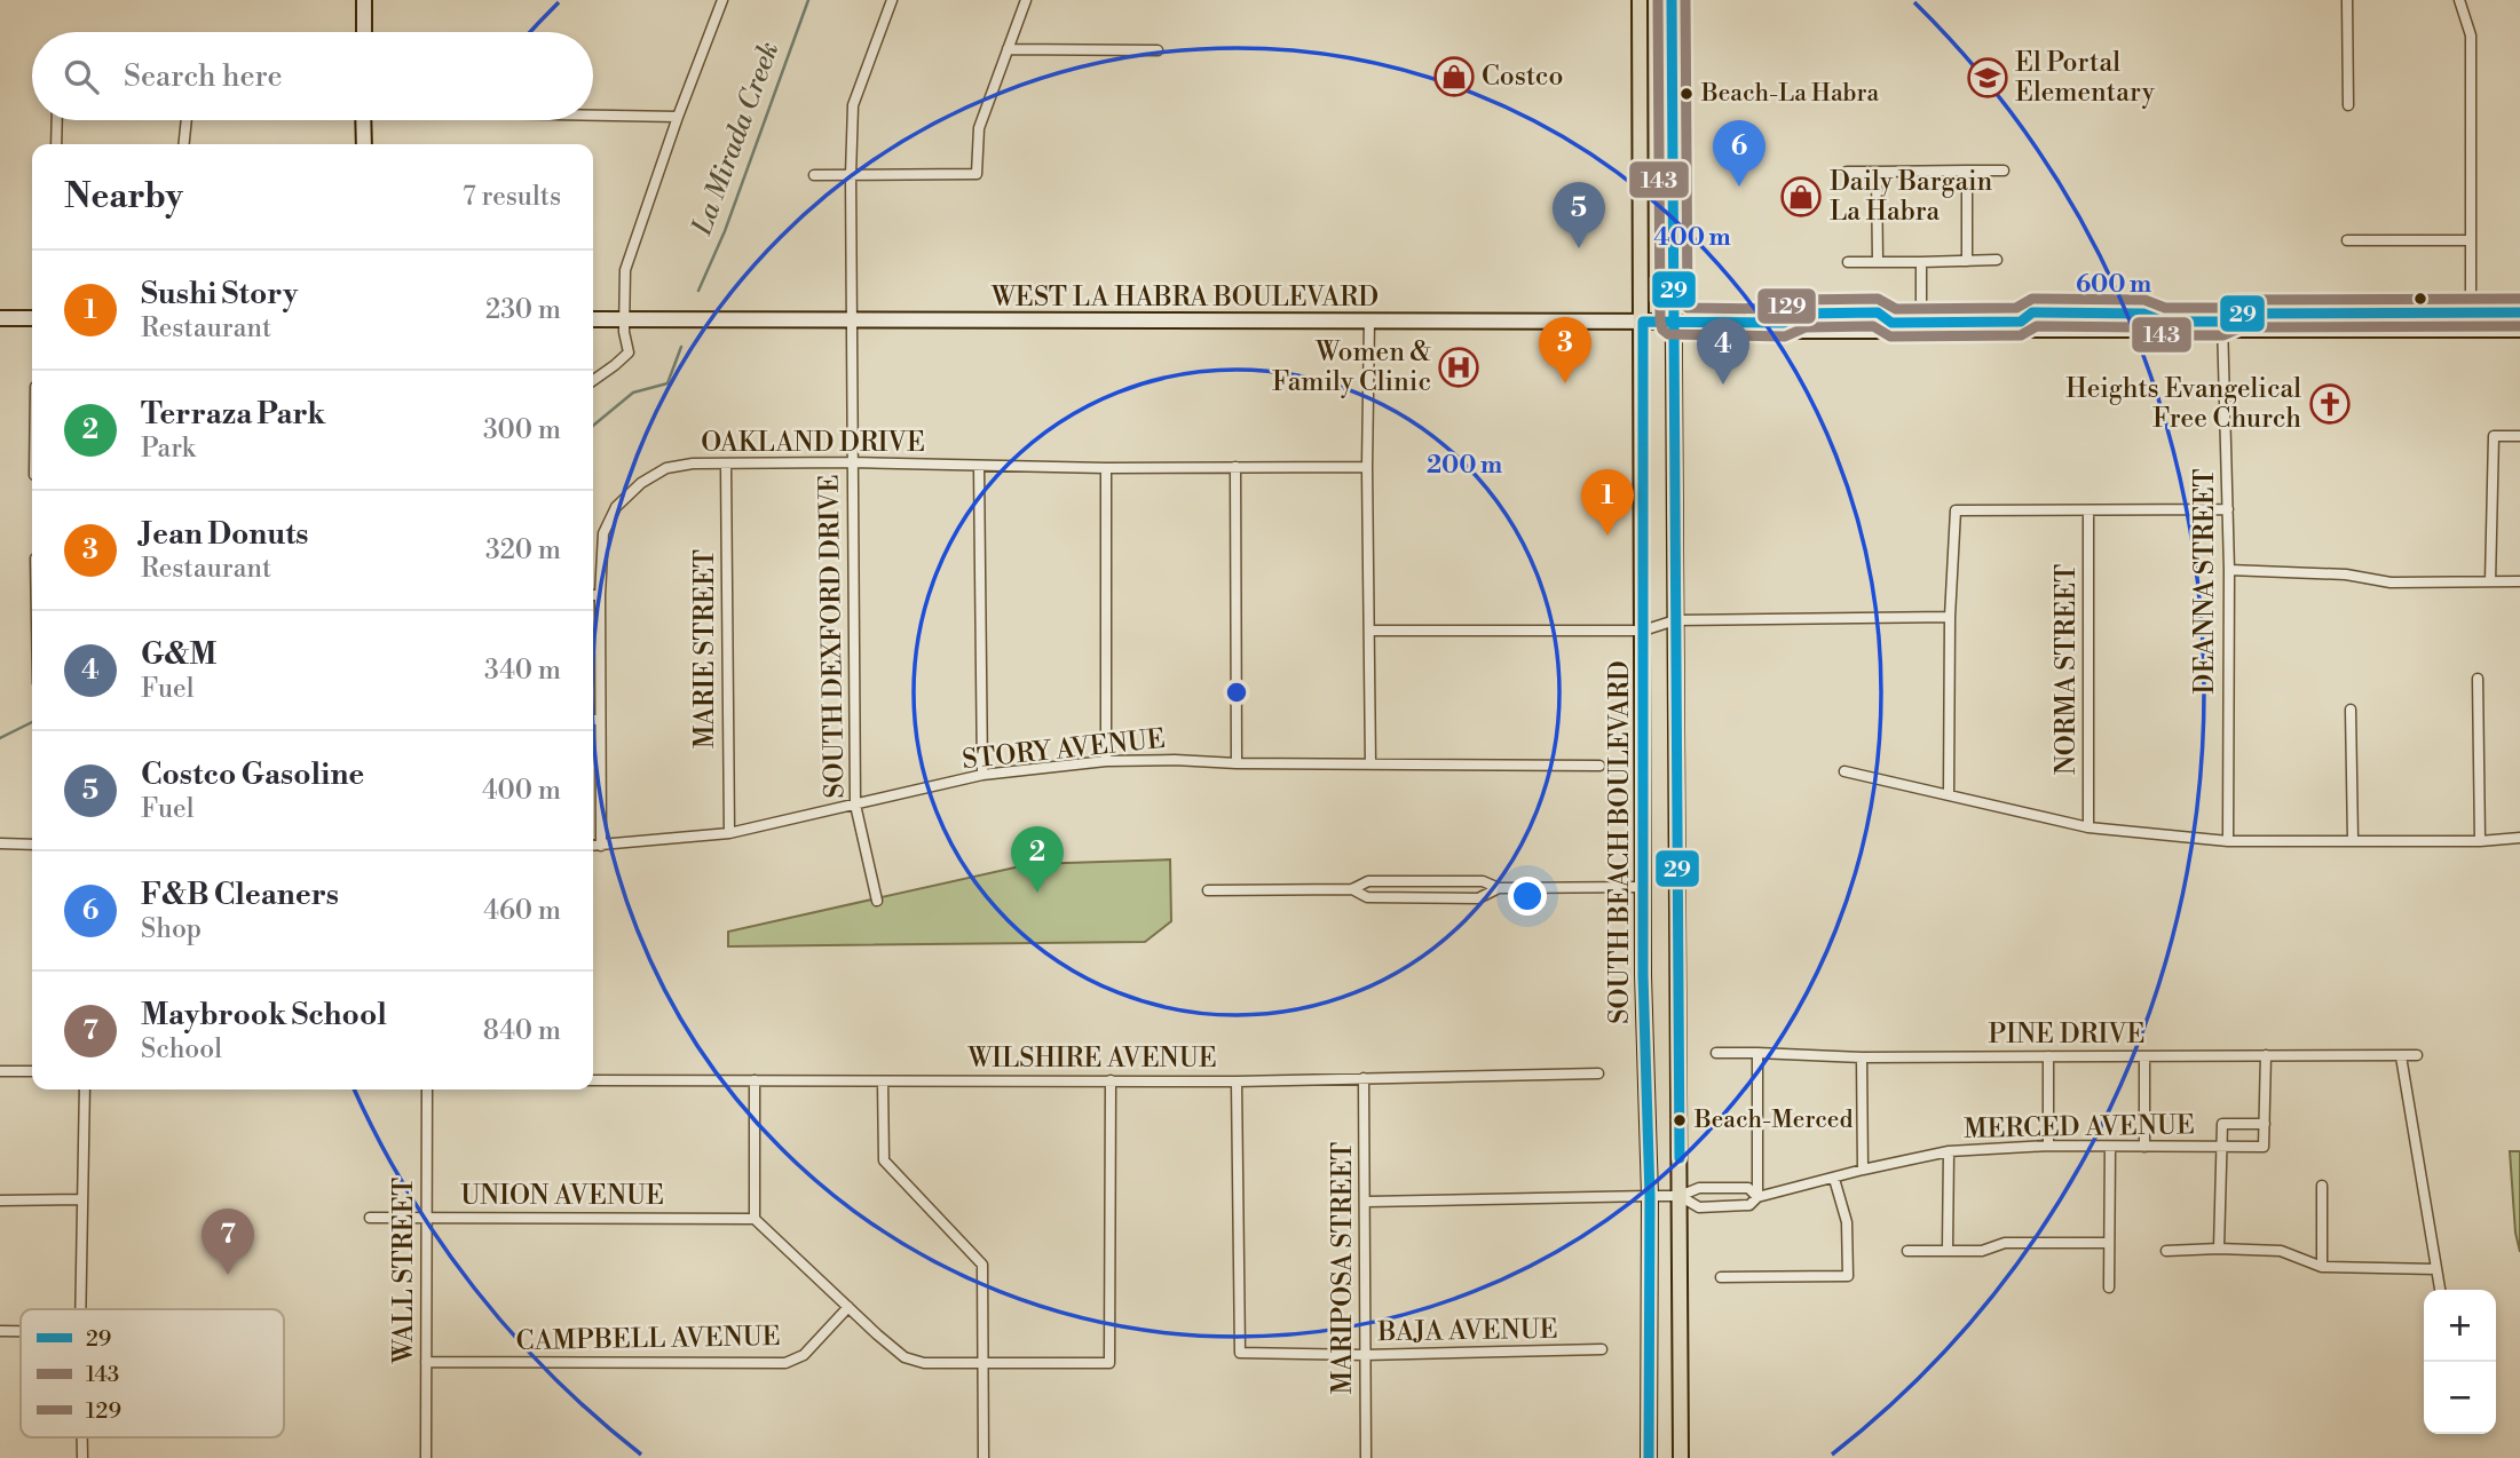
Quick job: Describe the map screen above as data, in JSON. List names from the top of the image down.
{
  "streets": {
    "main road": ["WEST LA HABRA BOULEVARD", "SOUTH BEACH BOULEVARD"],
    "street": [
      "OAKLAND DRIVE",
      "DEANNA STREET",
      "SOUTH DEXFORD DRIVE",
      "MARIE STREET",
      "NORMA STREET",
      "STORY AVENUE",
      "PINE DRIVE",
      "WILSHIRE AVENUE",
      "MERCED AVENUE",
      "UNION AVENUE",
      "MARIPOSA STREET",
      "WALL STREET",
      "BAJA AVENUE",
      "CAMPBELL AVENUE"
    ]
  },
  "crossings": [
    ["WEST LA HABRA BOULEVARD", "DEANNA STREET"],
    ["WEST LA HABRA BOULEVARD", "SOUTH DEXFORD DRIVE"],
    ["WEST LA HABRA BOULEVARD", "SOUTH BEACH BOULEVARD"],
    ["OAKLAND DRIVE", "SOUTH DEXFORD DRIVE"],
    ["OAKLAND DRIVE", "MARIE STREET"],
    ["OAKLAND DRIVE", "STORY AVENUE"],
    ["SOUTH DEXFORD DRIVE", "STORY AVENUE"],
    ["MARIE STREET", "STORY AVENUE"],
    ["SOUTH BEACH BOULEVARD", "MERCED AVENUE"],
    ["WILSHIRE AVENUE", "MARIPOSA STREET"],
    ["WILSHIRE AVENUE", "BAJA AVENUE"],
    ["MERCED AVENUE", "MARIPOSA STREET"],
    ["UNION AVENUE", "WALL STREET"],
    ["MARIPOSA STREET", "BAJA AVENUE"],
    ["WALL STREET", "CAMPBELL AVENUE"]
  ],
  "water": ["La Mirada Creek"],
  "places": {
    "shop": ["Costco", "Daily Bargain La Habra"],
    "school or university": ["El Portal Elementary"],
    "other": ["Beach-La Habra", "Beach-Merced"],
    "hospital": ["Women & Family Clinic"],
    "church": ["Heights Evangelical Free Church"]
  },
  "lines": ["transit line 29", "transit line 143", "transit line 129"],
  "legend": ["29", "143", "129"],
  "page": {
    "search": "Search here",
    "pins": [
      "6",
      "5",
      "3",
      "4",
      "1",
      "2",
      "7"
    ],
    "heading": ["Nearby", "7 results"],
    "list": [
      {
        "mark": "1",
        "name": "Sushi Story",
        "note": "Restaurant",
        "value": "230 m"
      },
      {
        "mark": "2",
        "name": "Terraza Park",
        "note": "Park",
        "value": "300 m"
      },
      {
        "mark": "3",
        "name": "Jean Donuts",
        "note": "Restaurant",
        "value": "320 m"
      },
      {
        "mark": "4",
        "name": "G&M",
        "note": "Fuel",
        "value": "340 m"
      },
      {
        "mark": "5",
        "name": "Costco Gasoline",
        "note": "Fuel",
        "value": "400 m"
      },
      {
        "mark": "6",
        "name": "F&B Cleaners",
        "note": "Shop",
        "value": "460 m"
      },
      {
        "mark": "7",
        "name": "Maybrook School",
        "note": "School",
        "value": "840 m"
      }
    ],
    "map_buttons": ["+", "−"]
  },
  "rings": ["400 m", "600 m", "200 m"]
}
